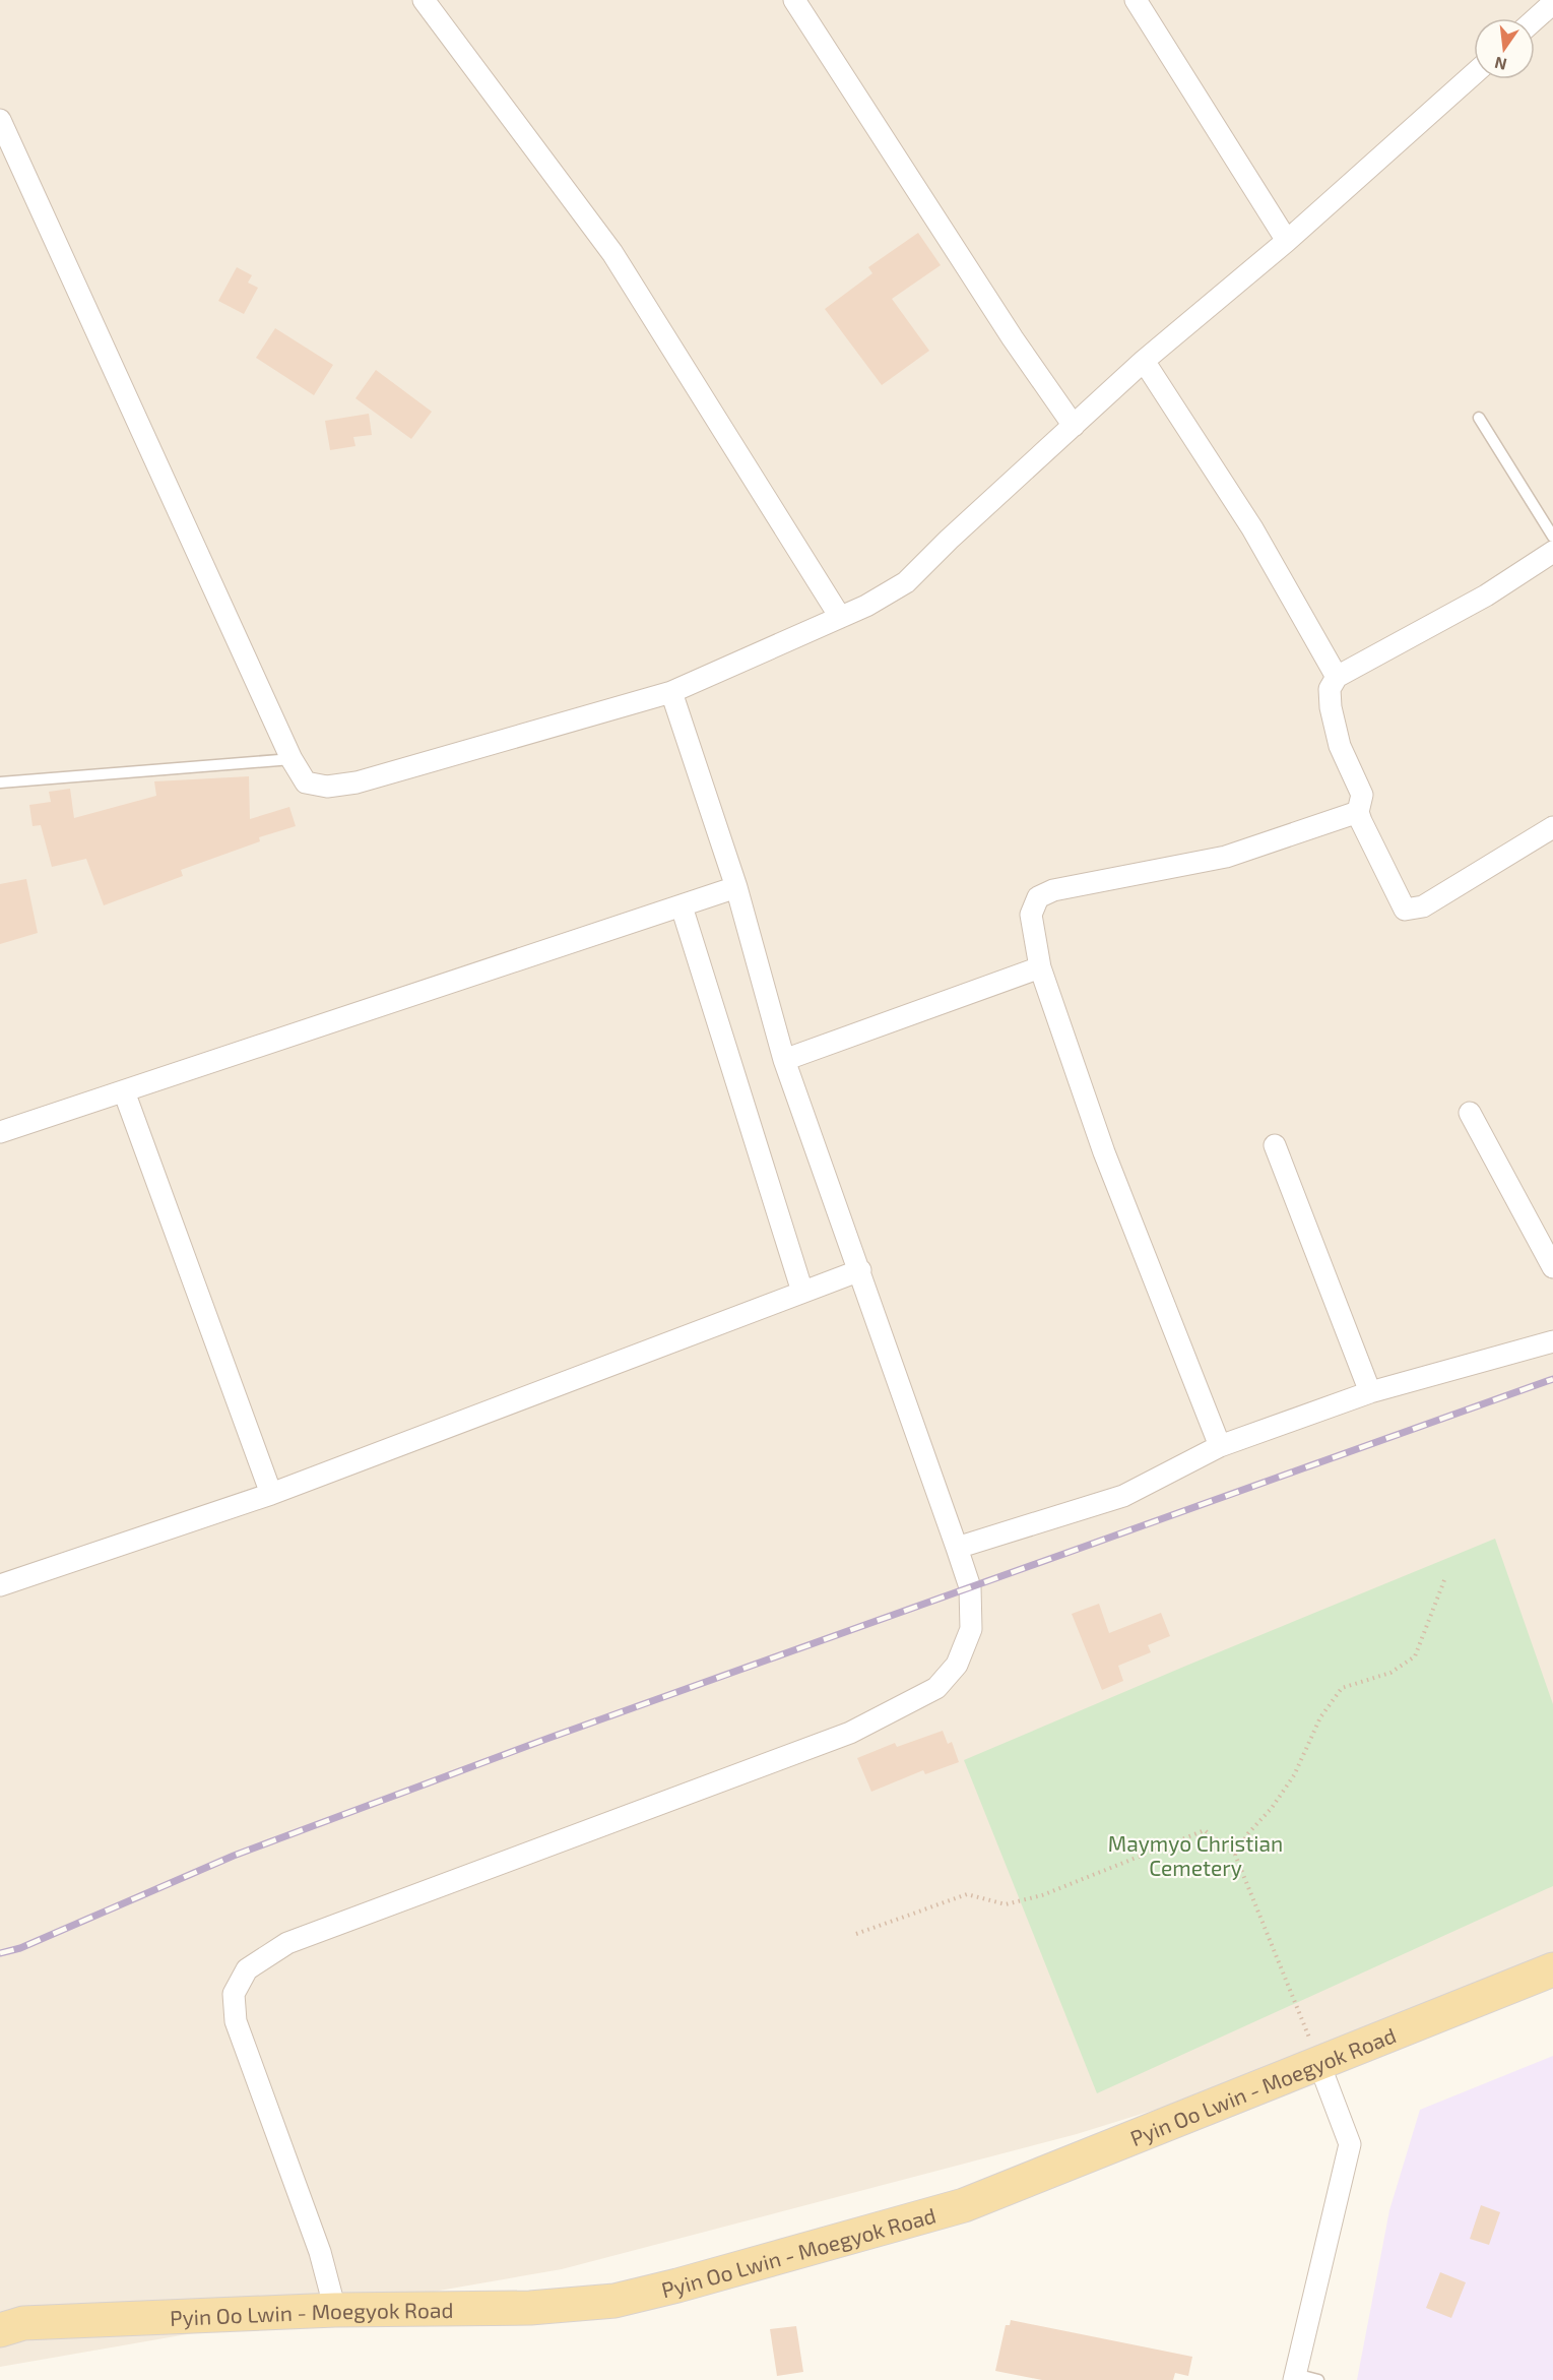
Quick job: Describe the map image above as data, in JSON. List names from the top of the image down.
{
  "streets": {
    "main road": ["Pyin Oo Lwin - Moegyok Road"]
  },
  "parks": ["Maymyo Christian Cemetery"],
  "north": "bottom"
}
